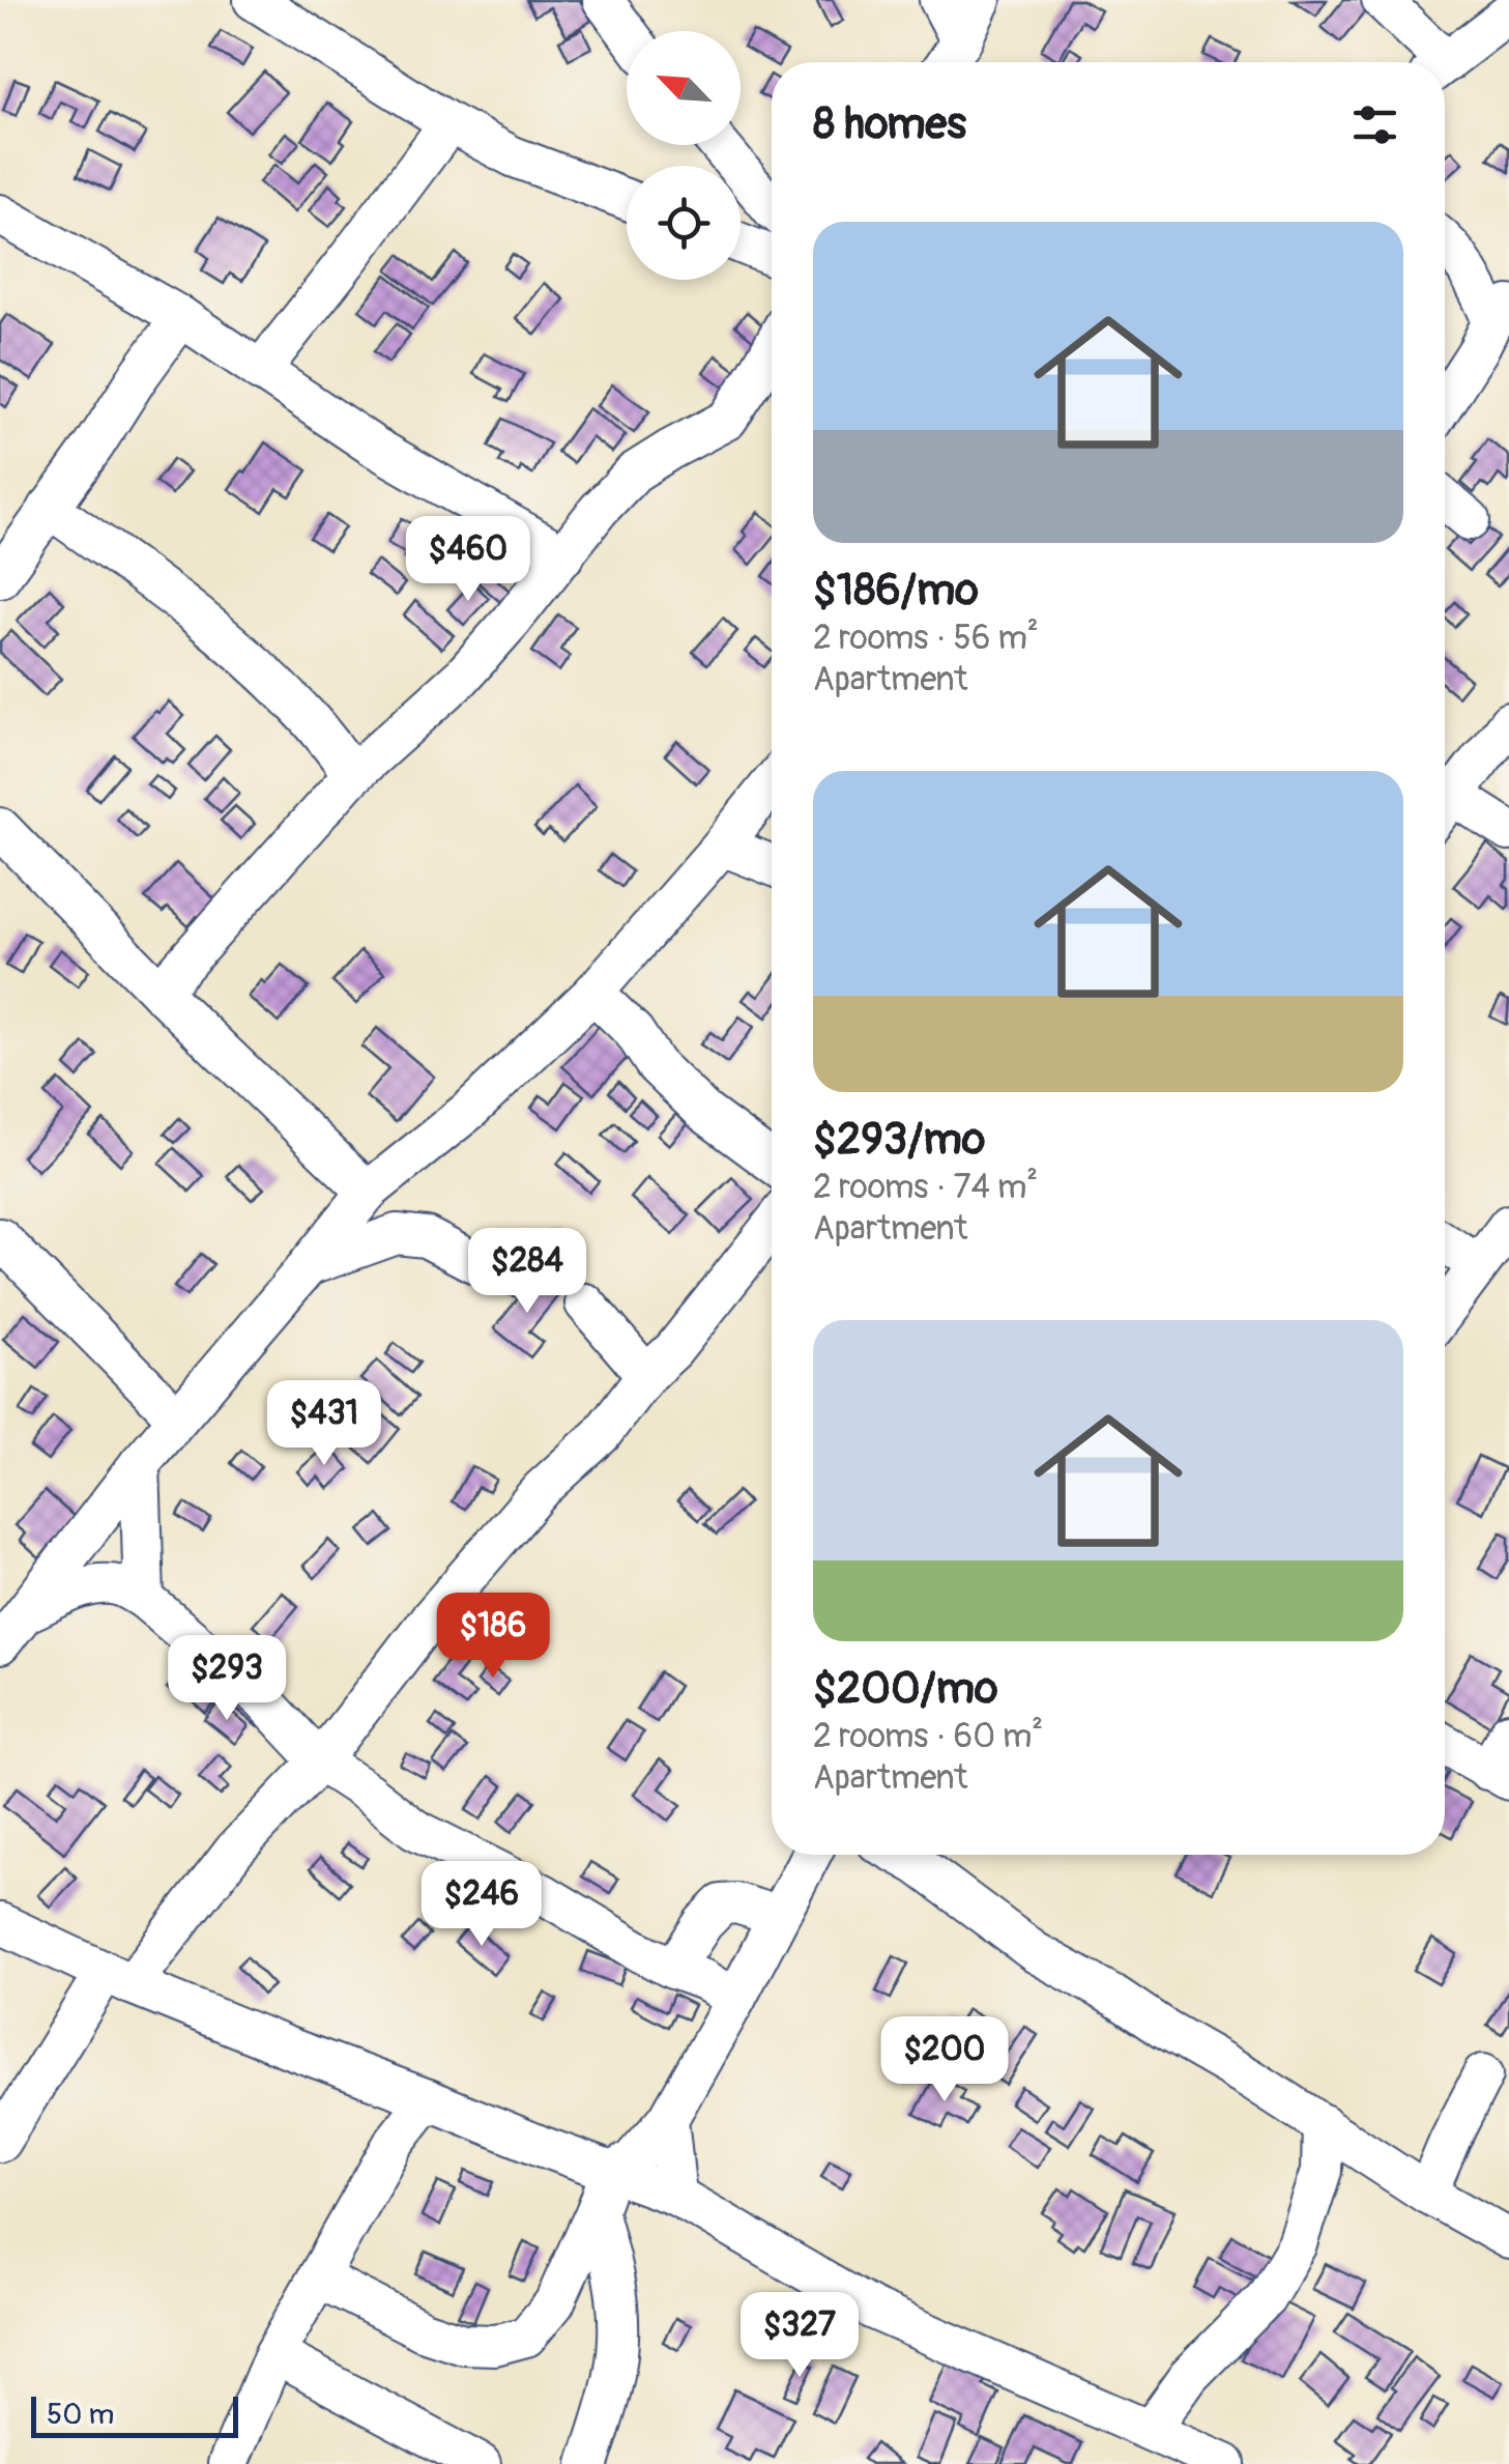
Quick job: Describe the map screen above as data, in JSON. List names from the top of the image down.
{
  "scale_bar": "50 m",
  "north": "top left",
  "page": {
    "heading": "8 homes",
    "list": [
      {
        "name": "$186/mo",
        "note": "2 rooms · 56 m² · Apartment"
      },
      {
        "name": "$293/mo",
        "note": "2 rooms · 74 m² · Apartment"
      },
      {
        "name": "$200/mo",
        "note": "2 rooms · 60 m² · Apartment"
      }
    ],
    "price": [
      "$460",
      "$284",
      "$431",
      "$186",
      "$293",
      "$246",
      "$200",
      "$327"
    ],
    "scale": "50 m"
  }
}
